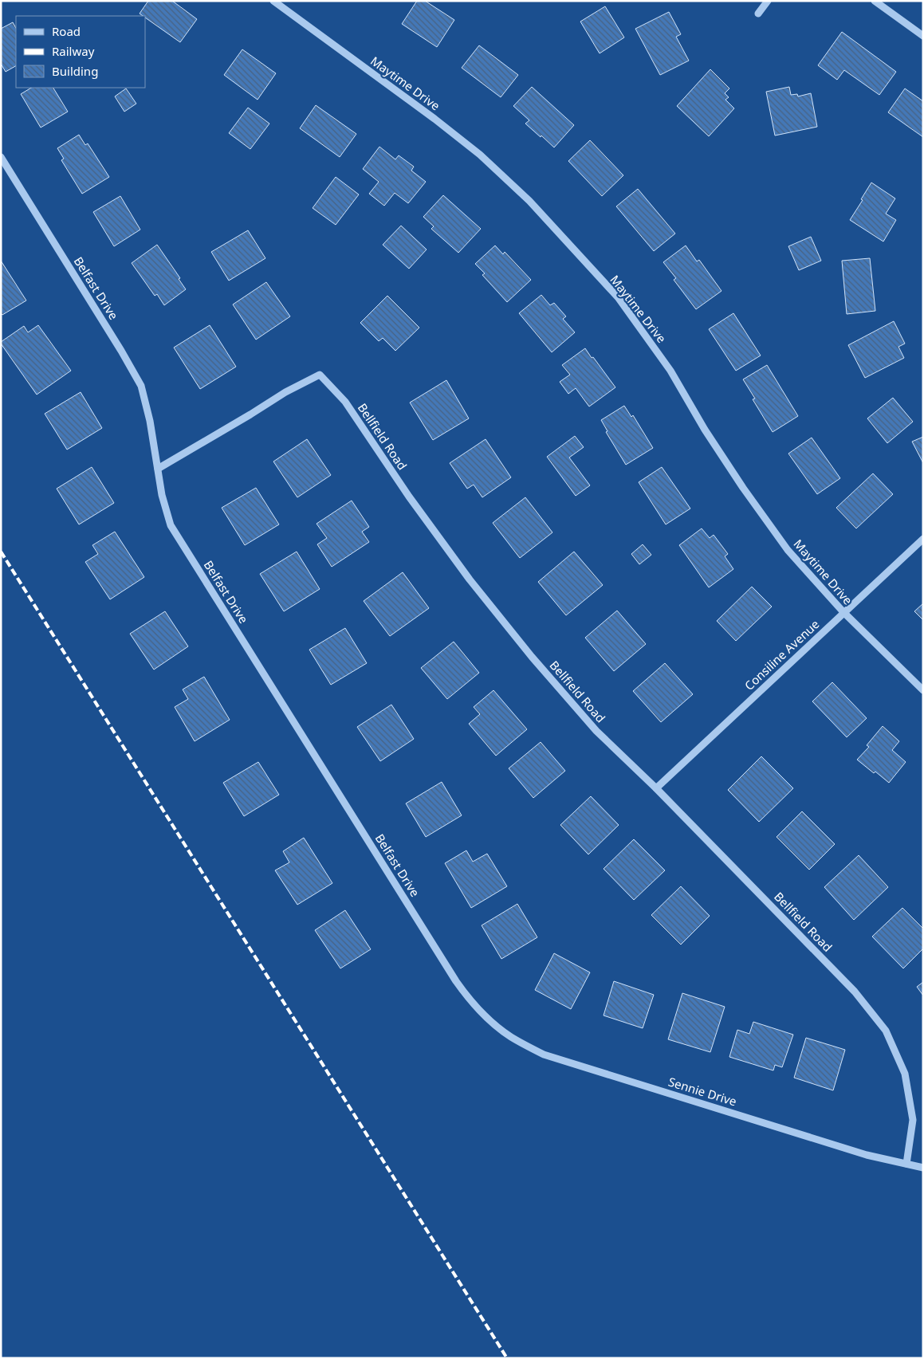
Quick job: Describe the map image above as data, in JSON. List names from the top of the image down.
{
  "streets": {
    "street": [
      "Maytime Drive",
      "Belfast Drive",
      "Bellfield Road",
      "Consiline Avenue",
      "Sennie Drive"
    ]
  },
  "crossings": [
    ["Maytime Drive", "Consiline Avenue"],
    ["Belfast Drive", "Bellfield Road"],
    ["Belfast Drive", "Sennie Drive"],
    ["Bellfield Road", "Consiline Avenue"],
    ["Bellfield Road", "Sennie Drive"]
  ],
  "legend": ["Road", "Railway", "Building"]
}
